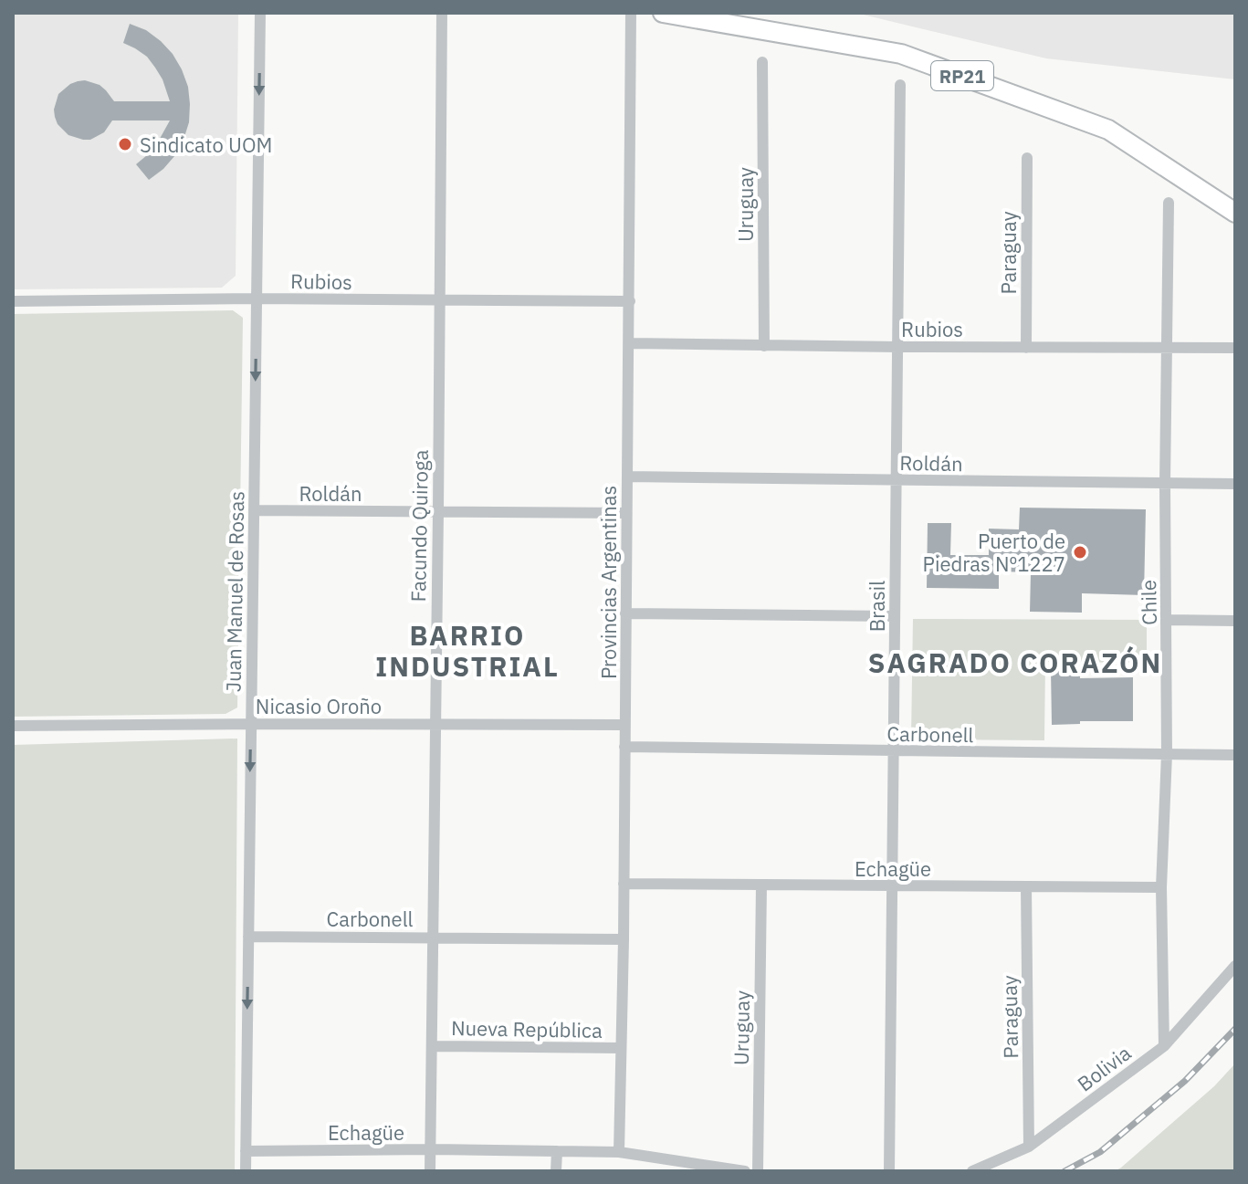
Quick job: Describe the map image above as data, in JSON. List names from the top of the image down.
{
  "streets": {
    "main road": ["RP21"],
    "street": [
      "Uruguay",
      "Paraguay",
      "Rubios",
      "Roldán",
      "Facundo Quiroga",
      "Provincias Argentinas",
      "Juan Manuel de Rosas",
      "Chile",
      "Brasil",
      "Nicasio Oroño",
      "Carbonell",
      "Echagüe",
      "Nueva República",
      "Bolivia"
    ]
  },
  "crossings": [
    ["Uruguay", "Rubios"],
    ["Uruguay", "Echagüe"],
    ["Paraguay", "Rubios"],
    ["Paraguay", "Echagüe"],
    ["Paraguay", "Bolivia"],
    ["Rubios", "Facundo Quiroga"],
    ["Rubios", "Provincias Argentinas"],
    ["Rubios", "Juan Manuel de Rosas"],
    ["Rubios", "Chile"],
    ["Rubios", "Brasil"],
    ["Roldán", "Facundo Quiroga"],
    ["Roldán", "Provincias Argentinas"],
    ["Roldán", "Juan Manuel de Rosas"],
    ["Roldán", "Chile"],
    ["Roldán", "Brasil"],
    ["Facundo Quiroga", "Nicasio Oroño"],
    ["Facundo Quiroga", "Carbonell"],
    ["Facundo Quiroga", "Echagüe"],
    ["Facundo Quiroga", "Nueva República"],
    ["Provincias Argentinas", "Nicasio Oroño"],
    ["Provincias Argentinas", "Carbonell"],
    ["Provincias Argentinas", "Echagüe"],
    ["Provincias Argentinas", "Nueva República"],
    ["Juan Manuel de Rosas", "Nicasio Oroño"],
    ["Juan Manuel de Rosas", "Carbonell"],
    ["Juan Manuel de Rosas", "Echagüe"],
    ["Chile", "Carbonell"],
    ["Chile", "Echagüe"],
    ["Chile", "Bolivia"],
    ["Brasil", "Carbonell"],
    ["Brasil", "Echagüe"]
  ],
  "one_way": ["Juan Manuel de Rosas"],
  "districts": ["BARRIO INDUSTRIAL", "SAGRADO CORAZÓN"],
  "places": ["Sindicato UOM", "Puerto de Piedras Nº1227"]
}
